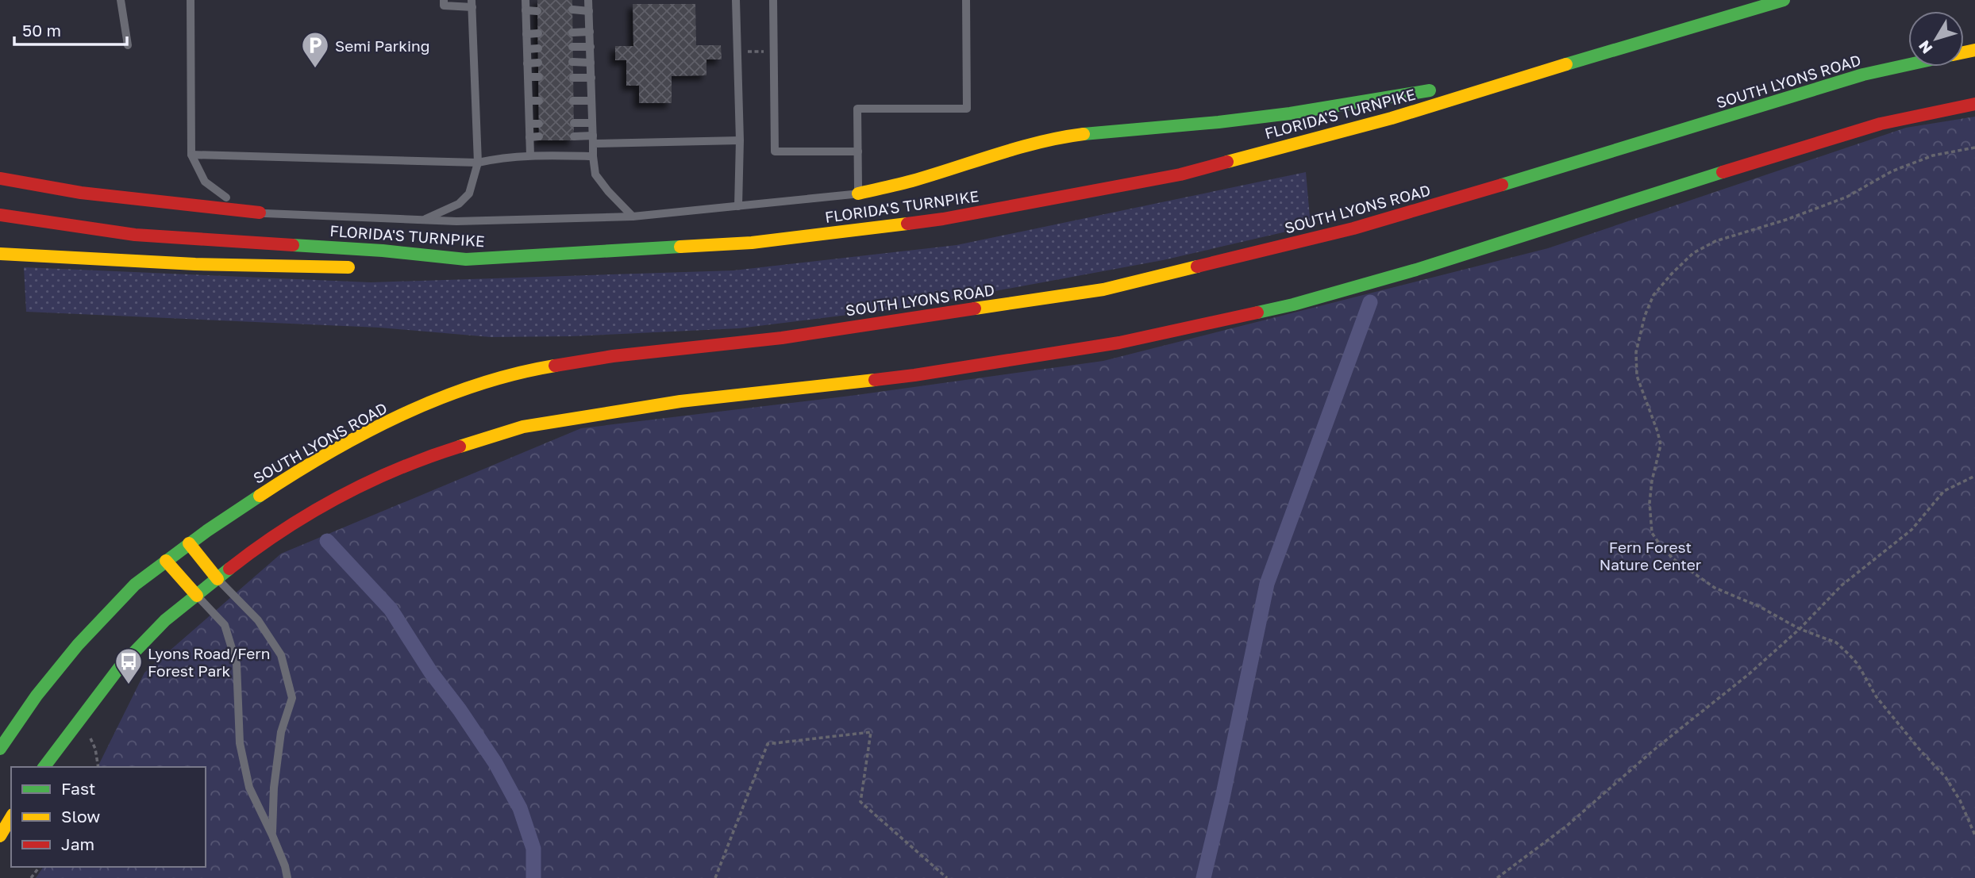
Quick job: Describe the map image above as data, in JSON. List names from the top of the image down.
{
  "streets": {
    "main road": ["SOUTH LYONS ROAD", "FLORIDA'S TURNPIKE"]
  },
  "parks": ["Fern Forest Nature Center"],
  "places": {
    "parking": ["Semi Parking"],
    "bus stop": ["Lyons Road/Fern Forest Park"]
  },
  "legend": ["Fast", "Slow", "Jam"],
  "scale_bar": "50 m",
  "north": "bottom left"
}
